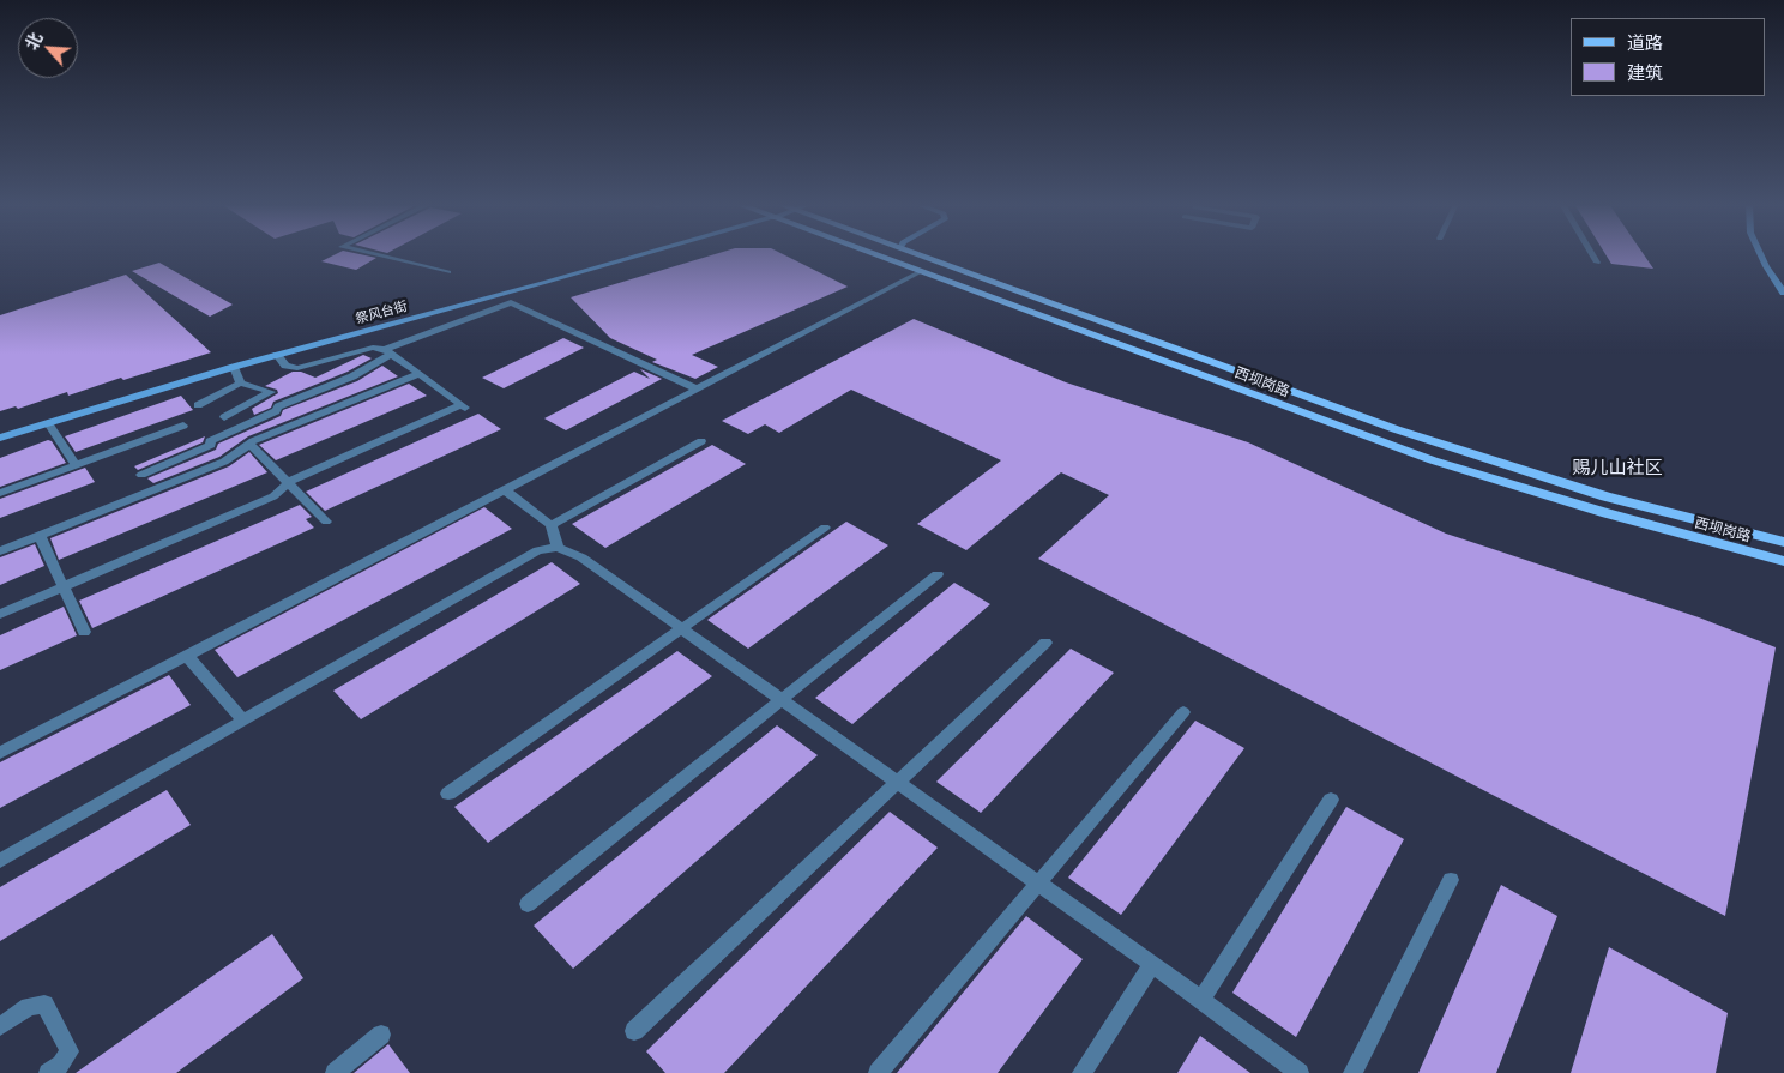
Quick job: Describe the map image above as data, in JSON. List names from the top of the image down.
{
  "streets": {
    "main road": ["祭风台街", "西坝岗路"]
  },
  "districts": ["赐儿山社区"],
  "legend": ["道路", "建筑"],
  "north": "top left"
}
